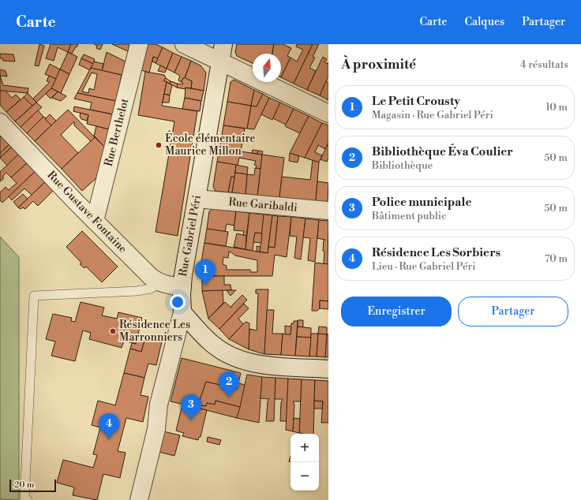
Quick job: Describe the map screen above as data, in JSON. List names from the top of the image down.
{
  "streets": {
    "street": [
      "Rue Berthelot",
      "Rue Garibaldi",
      "Rue Gustave Fontaine",
      "Rue Gabriel Péri"
    ]
  },
  "crossings": [
    ["Rue Berthelot", "Rue Gustave Fontaine"],
    ["Rue Garibaldi", "Rue Gabriel Péri"],
    ["Rue Gustave Fontaine", "Rue Gabriel Péri"]
  ],
  "places": ["École élémentaire Maurice Millon", "Résidence Les Marronniers"],
  "scale_bar": "20 m",
  "north": "top",
  "page": {
    "header": "Carte",
    "nav": ["Carte", "Calques", "Partager"],
    "heading": ["À proximité", "4 résultats"],
    "list": [
      {
        "mark": "1",
        "name": "Le Petit Crousty",
        "note": "Magasin · Rue Gabriel Péri",
        "value": "10 m"
      },
      {
        "mark": "2",
        "name": "Bibliothèque Éva Coulier",
        "note": "Bibliothèque",
        "value": "50 m"
      },
      {
        "mark": "3",
        "name": "Police municipale",
        "note": "Bâtiment public",
        "value": "50 m"
      },
      {
        "mark": "4",
        "name": "Résidence Les Sorbiers",
        "note": "Lieu · Rue Gabriel Péri",
        "value": "70 m"
      }
    ],
    "pins": [
      "1",
      "2",
      "3",
      "4"
    ],
    "buttons": ["Enregistrer", "Partager"],
    "map_buttons": ["+", "−"],
    "scale": "20 m"
  }
}
